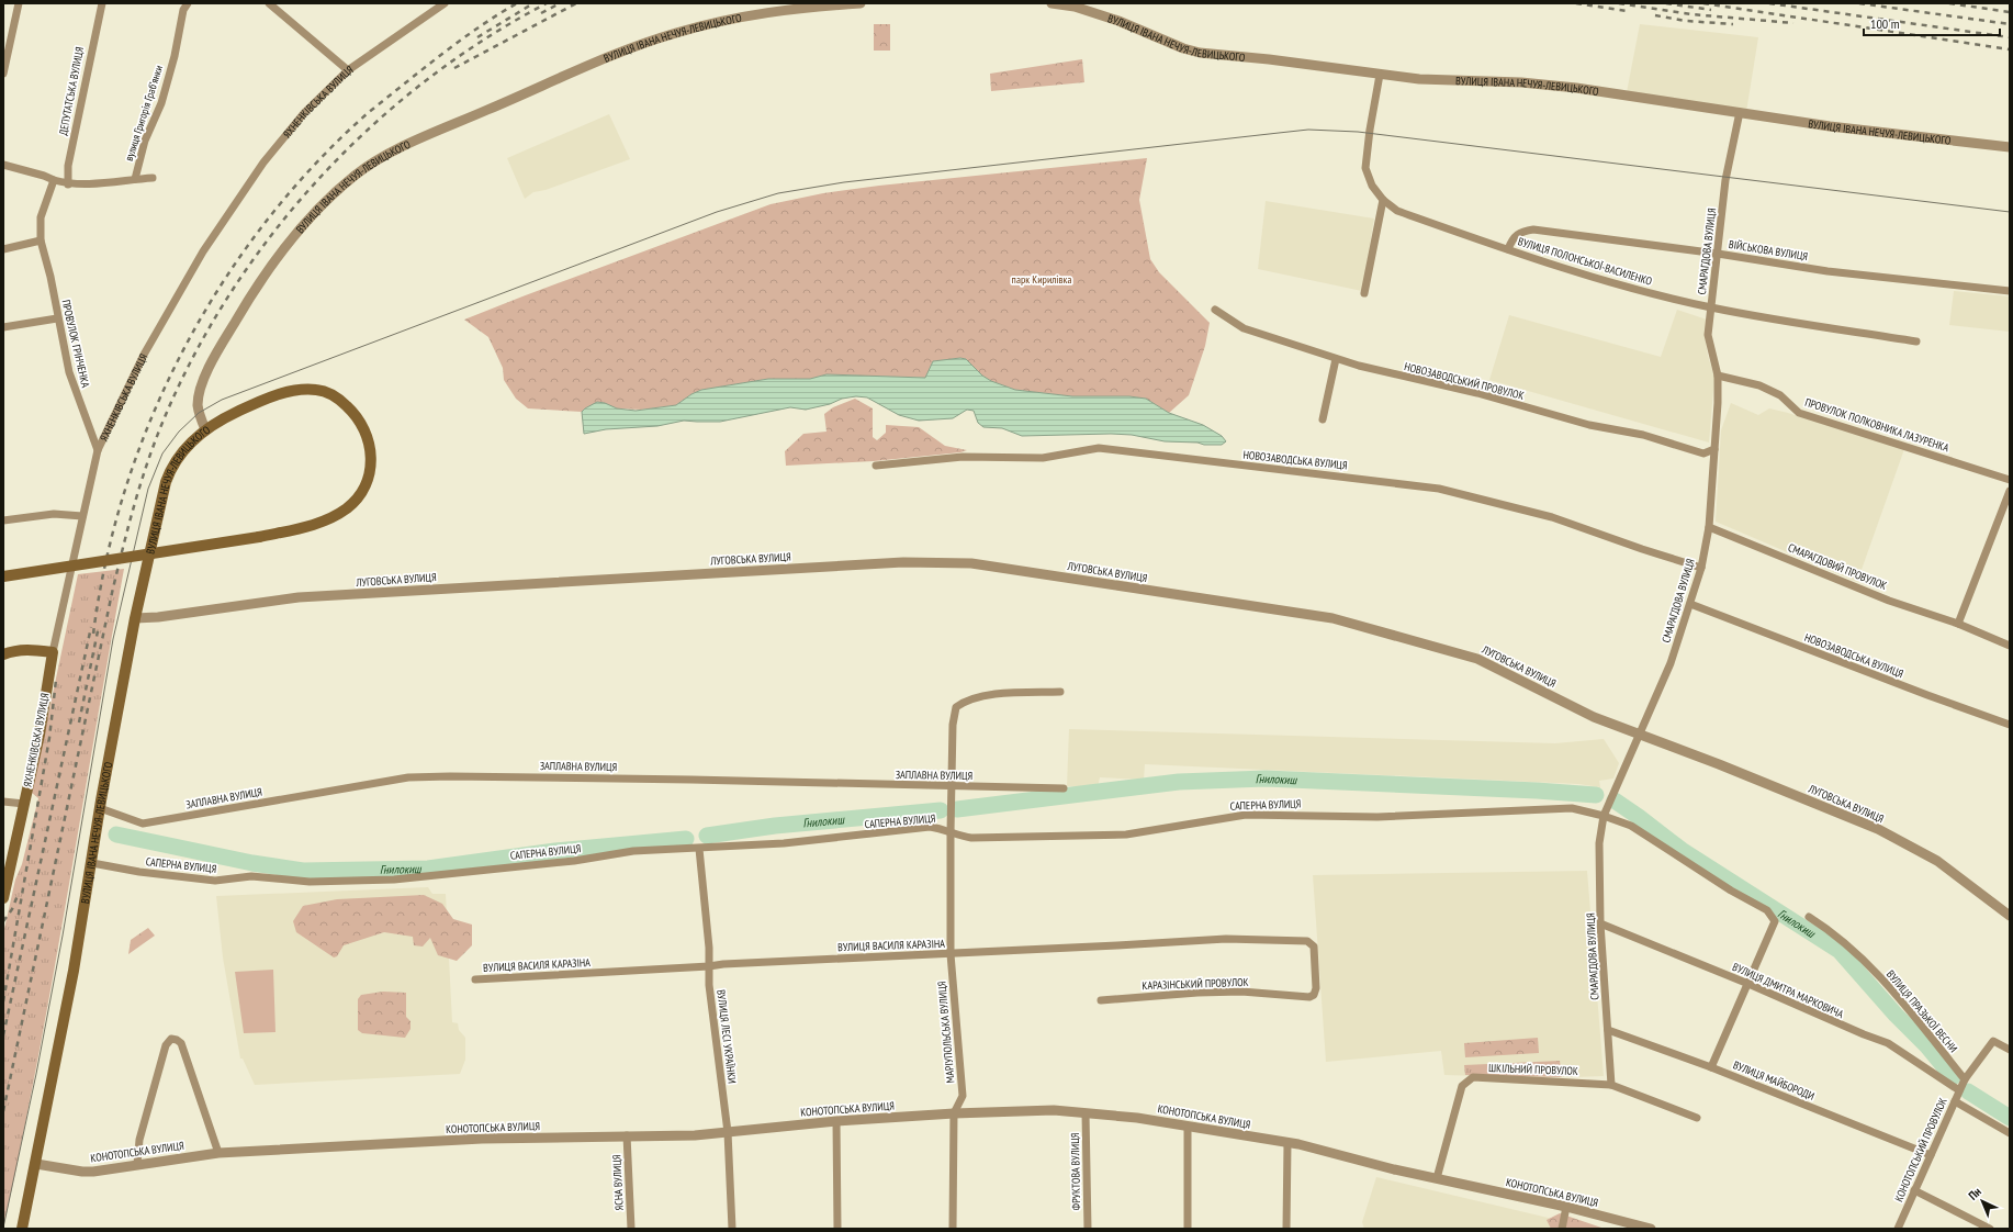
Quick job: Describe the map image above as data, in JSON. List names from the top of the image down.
{
  "streets": {
    "main road": ["ВУЛИЦЯ ІВАНА НЕЧУЯ-ЛЕВИЦЬКОГО", "ЯХНЕНКІВСЬКА ВУЛИЦЯ"],
    "street": [
      "ДЕПУТАТСЬКА ВУЛИЦЯ",
      "вулиця Григорія Грабʼянки",
      "ВІЙСЬКОВА ВУЛИЦЯ",
      "СМАРАГДОВА ВУЛИЦЯ",
      "ВУЛИЦЯ ПОЛОНСЬКОЇ-ВАСИЛЕНКО",
      "ПРОВУЛОК ГРІНЧЕНКА",
      "НОВОЗАВОДСЬКИЙ ПРОВУЛОК",
      "ПРОВУЛОК ПОЛКОВНИКА ЛАЗУРЕНКА",
      "НОВОЗАВОДСЬКА ВУЛИЦЯ",
      "ЛУГОВСЬКА ВУЛИЦЯ",
      "СМАРАГДОВИЙ ПРОВУЛОК",
      "ЗАПЛАВНА ВУЛИЦЯ",
      "САПЕРНА ВУЛИЦЯ",
      "ВУЛИЦЯ ВАСИЛЯ КАРАЗІНА",
      "КАРАЗІНСЬКИЙ ПРОВУЛОК",
      "ВУЛИЦЯ ДМИТРА МАРКОВИЧА",
      "ВУЛИЦЯ ПРАЗЬКОЇ ВЕСНИ",
      "МАРІУПОЛЬСЬКА ВУЛИЦЯ",
      "ВУЛИЦЯ ЛЕСІ УКРАЇНКИ",
      "ШКІЛЬНИЙ ПРОВУЛОК",
      "ВУЛИЦЯ МАЙБОРОДИ",
      "КОНОТОПСЬКА ВУЛИЦЯ",
      "КОНОТОПСЬКИЙ ПРОВУЛОК",
      "ФРУКТОВА ВУЛИЦЯ",
      "ЯСНА ВУЛИЦЯ"
    ]
  },
  "crossings": [
    ["ВУЛИЦЯ ІВАНА НЕЧУЯ-ЛЕВИЦЬКОГО", "СМАРАГДОВА ВУЛИЦЯ"],
    ["ВУЛИЦЯ ІВАНА НЕЧУЯ-ЛЕВИЦЬКОГО", "ВУЛИЦЯ ПОЛОНСЬКОЇ-ВАСИЛЕНКО"],
    ["ВУЛИЦЯ ІВАНА НЕЧУЯ-ЛЕВИЦЬКОГО", "ЛУГОВСЬКА ВУЛИЦЯ"],
    ["ВУЛИЦЯ ІВАНА НЕЧУЯ-ЛЕВИЦЬКОГО", "ЗАПЛАВНА ВУЛИЦЯ"],
    ["ВУЛИЦЯ ІВАНА НЕЧУЯ-ЛЕВИЦЬКОГО", "САПЕРНА ВУЛИЦЯ"],
    ["ВУЛИЦЯ ІВАНА НЕЧУЯ-ЛЕВИЦЬКОГО", "КОНОТОПСЬКА ВУЛИЦЯ"],
    ["ЯХНЕНКІВСЬКА ВУЛИЦЯ", "ПРОВУЛОК ГРІНЧЕНКА"],
    ["ВІЙСЬКОВА ВУЛИЦЯ", "СМАРАГДОВА ВУЛИЦЯ"],
    ["ВІЙСЬКОВА ВУЛИЦЯ", "ВУЛИЦЯ ПОЛОНСЬКОЇ-ВАСИЛЕНКО"],
    ["СМАРАГДОВА ВУЛИЦЯ", "ВУЛИЦЯ ПОЛОНСЬКОЇ-ВАСИЛЕНКО"],
    ["СМАРАГДОВА ВУЛИЦЯ", "НОВОЗАВОДСЬКИЙ ПРОВУЛОК"],
    ["СМАРАГДОВА ВУЛИЦЯ", "ПРОВУЛОК ПОЛКОВНИКА ЛАЗУРЕНКА"],
    ["СМАРАГДОВА ВУЛИЦЯ", "НОВОЗАВОДСЬКА ВУЛИЦЯ"],
    ["СМАРАГДОВА ВУЛИЦЯ", "ЛУГОВСЬКА ВУЛИЦЯ"],
    ["СМАРАГДОВА ВУЛИЦЯ", "СМАРАГДОВИЙ ПРОВУЛОК"],
    ["СМАРАГДОВА ВУЛИЦЯ", "САПЕРНА ВУЛИЦЯ"],
    ["СМАРАГДОВА ВУЛИЦЯ", "ВУЛИЦЯ ДМИТРА МАРКОВИЧА"],
    ["СМАРАГДОВА ВУЛИЦЯ", "ШКІЛЬНИЙ ПРОВУЛОК"],
    ["СМАРАГДОВА ВУЛИЦЯ", "ВУЛИЦЯ МАЙБОРОДИ"],
    ["ЗАПЛАВНА ВУЛИЦЯ", "МАРІУПОЛЬСЬКА ВУЛИЦЯ"],
    ["САПЕРНА ВУЛИЦЯ", "МАРІУПОЛЬСЬКА ВУЛИЦЯ"],
    ["САПЕРНА ВУЛИЦЯ", "ВУЛИЦЯ ЛЕСІ УКРАЇНКИ"],
    ["ВУЛИЦЯ ВАСИЛЯ КАРАЗІНА", "КАРАЗІНСЬКИЙ ПРОВУЛОК"],
    ["ВУЛИЦЯ ВАСИЛЯ КАРАЗІНА", "МАРІУПОЛЬСЬКА ВУЛИЦЯ"],
    ["ВУЛИЦЯ ВАСИЛЯ КАРАЗІНА", "ВУЛИЦЯ ЛЕСІ УКРАЇНКИ"],
    ["ВУЛИЦЯ ДМИТРА МАРКОВИЧА", "КОНОТОПСЬКИЙ ПРОВУЛОК"],
    ["ВУЛИЦЯ ПРАЗЬКОЇ ВЕСНИ", "КОНОТОПСЬКИЙ ПРОВУЛОК"],
    ["МАРІУПОЛЬСЬКА ВУЛИЦЯ", "КОНОТОПСЬКА ВУЛИЦЯ"],
    ["ВУЛИЦЯ ЛЕСІ УКРАЇНКИ", "КОНОТОПСЬКА ВУЛИЦЯ"],
    ["ШКІЛЬНИЙ ПРОВУЛОК", "КОНОТОПСЬКА ВУЛИЦЯ"],
    ["ВУЛИЦЯ МАЙБОРОДИ", "КОНОТОПСЬКИЙ ПРОВУЛОК"],
    ["КОНОТОПСЬКА ВУЛИЦЯ", "ФРУКТОВА ВУЛИЦЯ"],
    ["КОНОТОПСЬКА ВУЛИЦЯ", "ЯСНА ВУЛИЦЯ"]
  ],
  "water": ["Гнилокиш"],
  "parks": ["парк Кирилівка"],
  "scale_bar": "100 m",
  "north": "top left"
}
